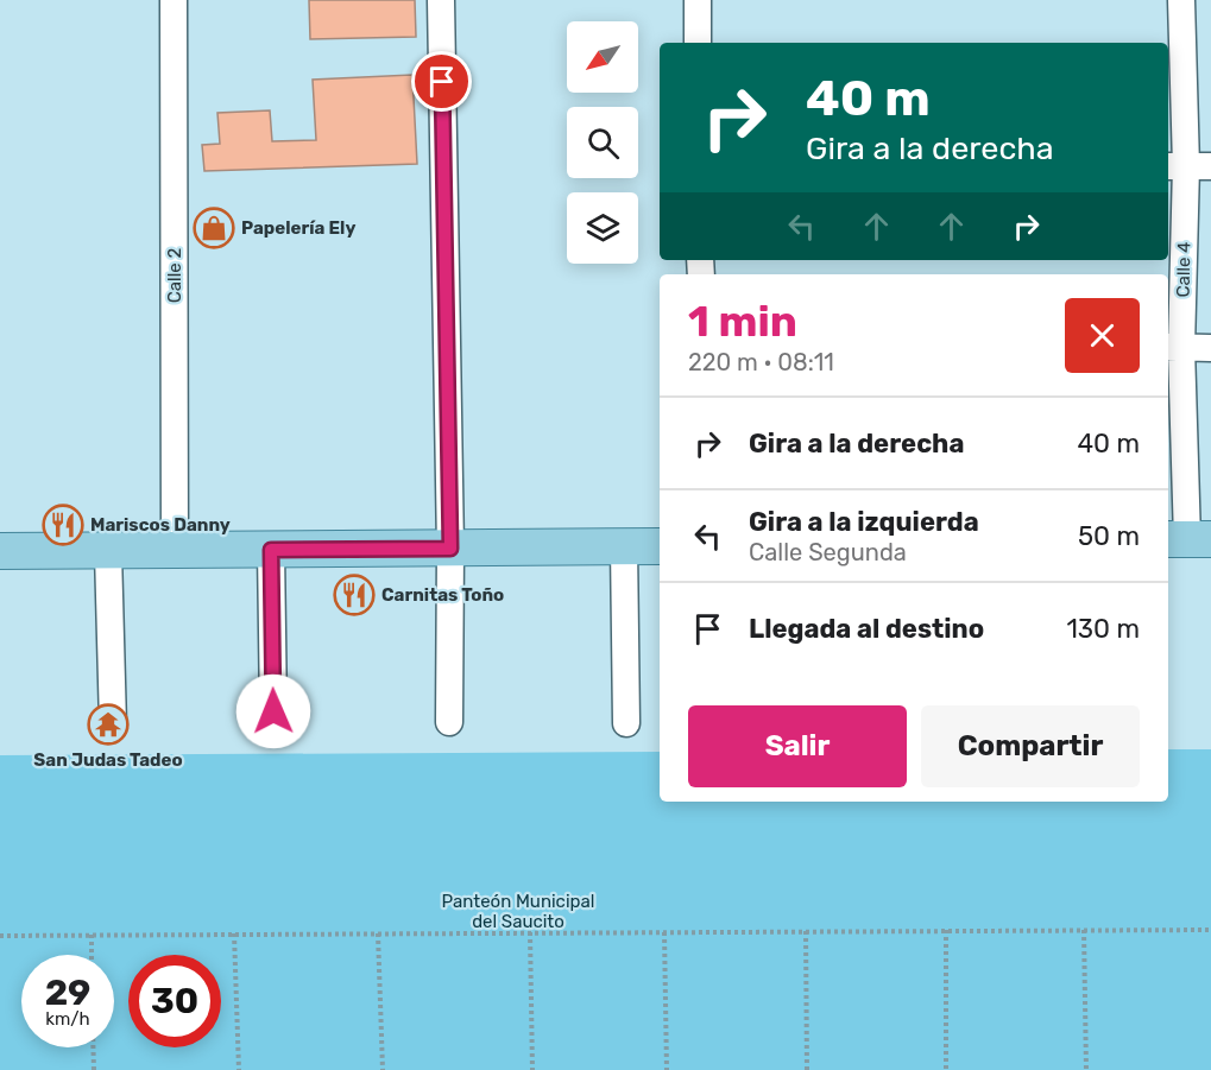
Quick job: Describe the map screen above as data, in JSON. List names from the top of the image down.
{
  "streets": {
    "street": ["Calle 4", "Calle 2"]
  },
  "parks": ["Panteón Municipal del Saucito"],
  "places": {
    "shop": ["Papelería Ely"],
    "restaurant": ["Mariscos Danny", "Carnitas Toño"],
    "temple": ["San Judas Tadeo"]
  },
  "north": "bottom left",
  "page": {
    "turn": ["40 m", "Gira a la derecha"],
    "heading": ["1 min", "220 m · 08:11"],
    "list": [
      {
        "name": "Gira a la derecha",
        "value": "40 m"
      },
      {
        "name": "Gira a la izquierda",
        "note": "Calle Segunda",
        "value": "50 m"
      },
      {
        "name": "Llegada al destino",
        "value": "130 m"
      }
    ],
    "buttons": ["Salir", "Compartir"],
    "speed": "29 km/h",
    "limit": "30"
  }
}
